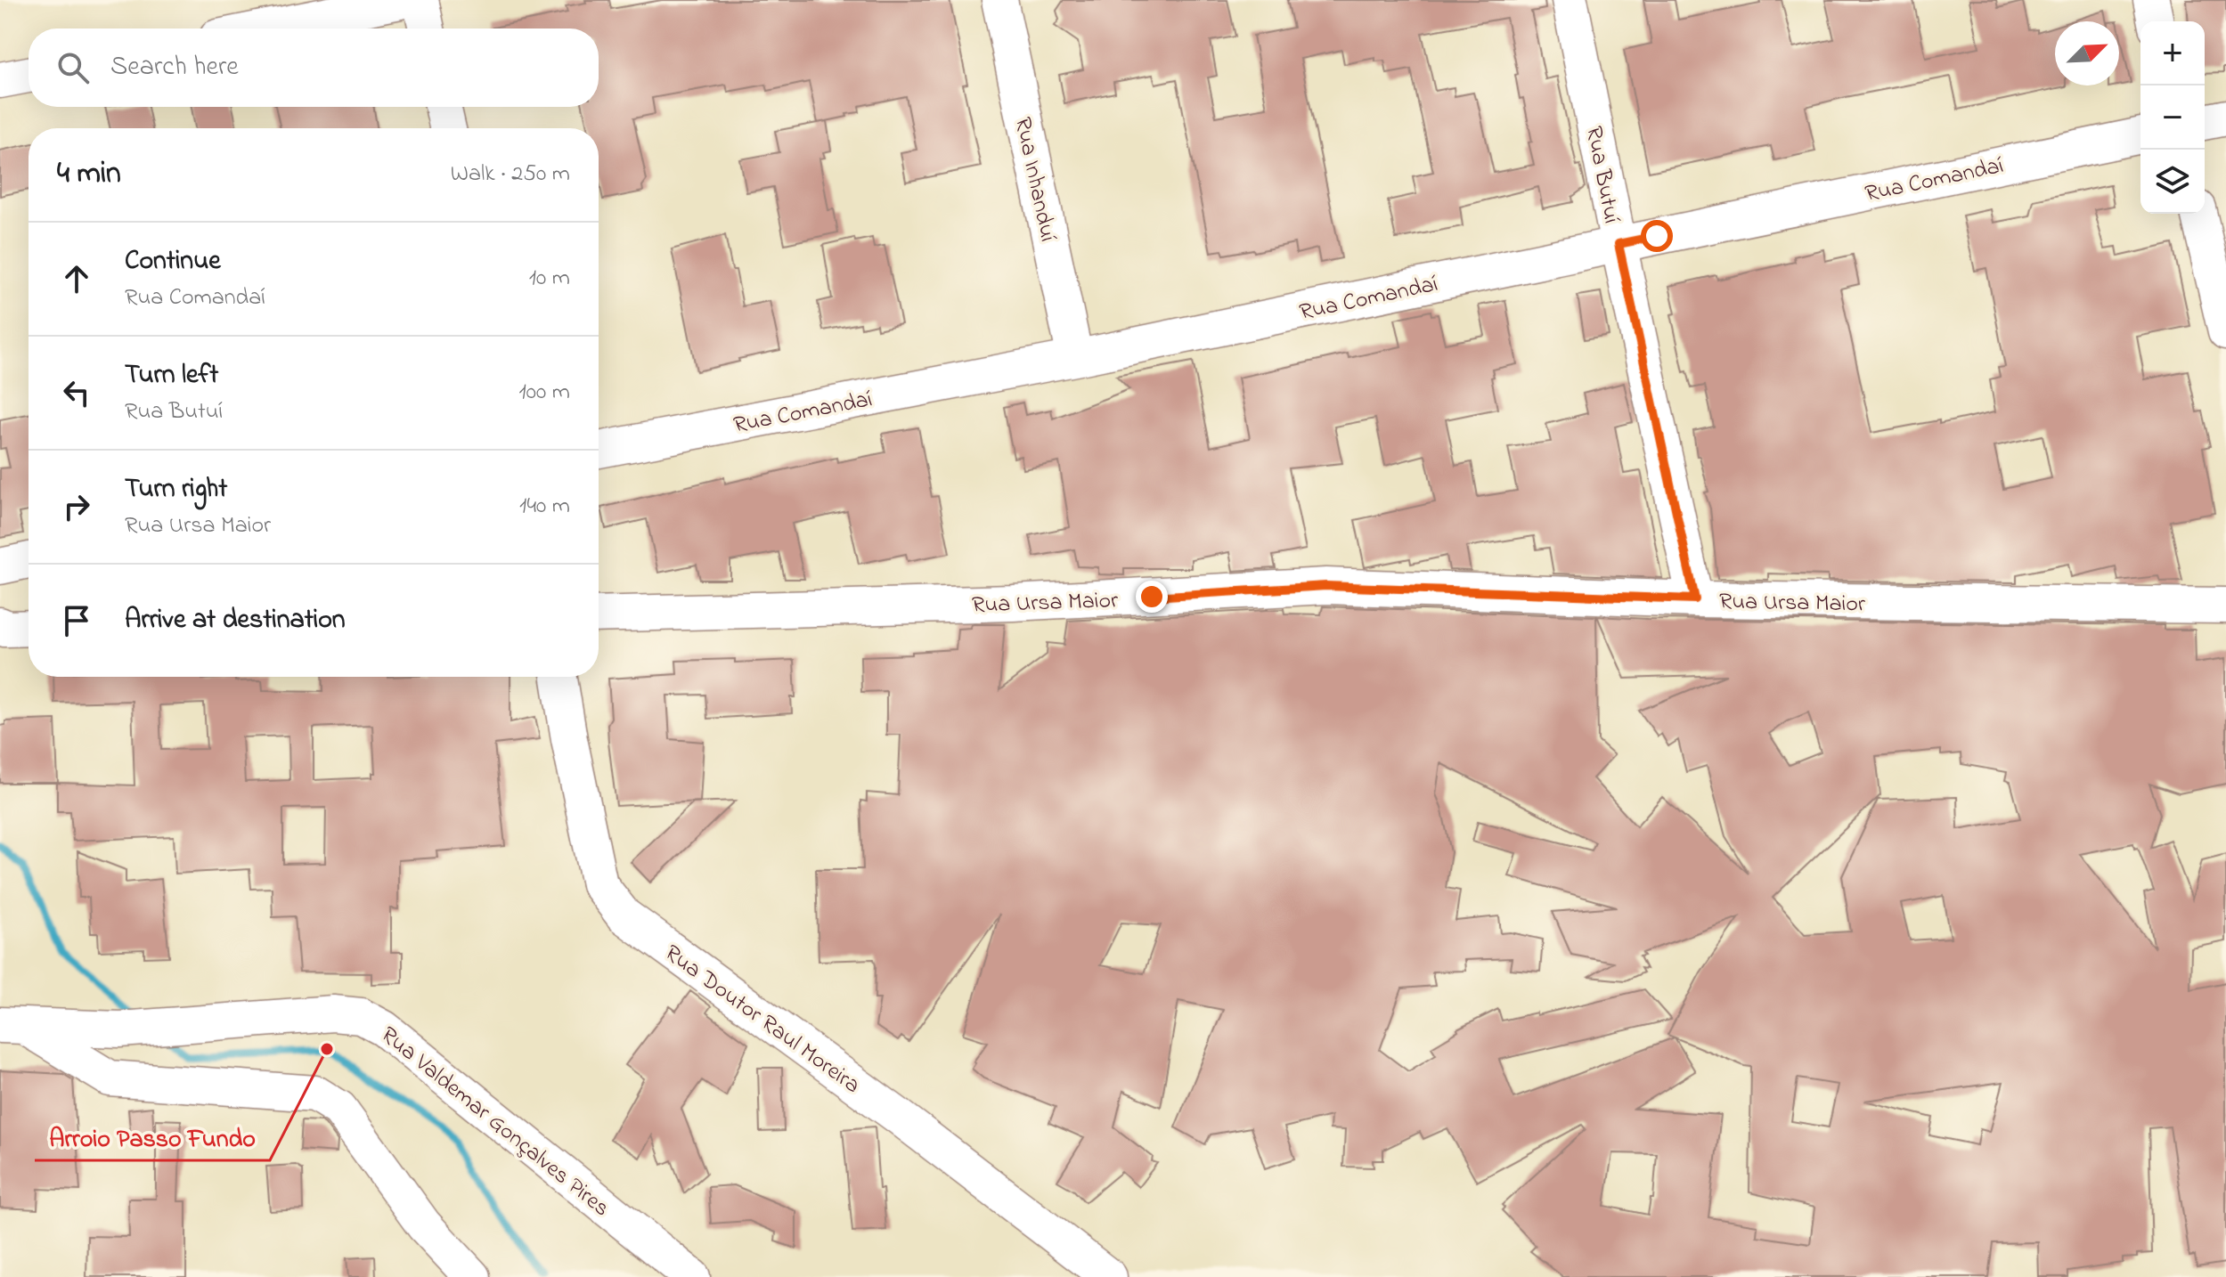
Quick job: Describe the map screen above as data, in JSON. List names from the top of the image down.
{
  "streets": {
    "street": [
      "Rua Butuí",
      "Rua Comandaí",
      "Rua Inhanduí",
      "Rua Ursa Maior",
      "Rua Doutor Raul Moreira",
      "Rua Valdemar Gonçalves Pires"
    ]
  },
  "crossings": [
    ["Rua Butuí", "Rua Comandaí"],
    ["Rua Butuí", "Rua Ursa Maior"],
    ["Rua Comandaí", "Rua Inhanduí"]
  ],
  "places": ["Arroio Passo Fundo"],
  "north": "top right",
  "page": {
    "map_buttons": ["+", "−"],
    "search": "Search here",
    "heading": ["4 min", "Walk · 250 m"],
    "list": [
      ["Continue", "Rua Comandaí", "10 m"],
      ["Turn left", "Rua Butuí", "100 m"],
      ["Turn right", "Rua Ursa Maior", "140 m"],
      "Arrive at destination"
    ]
  }
}
